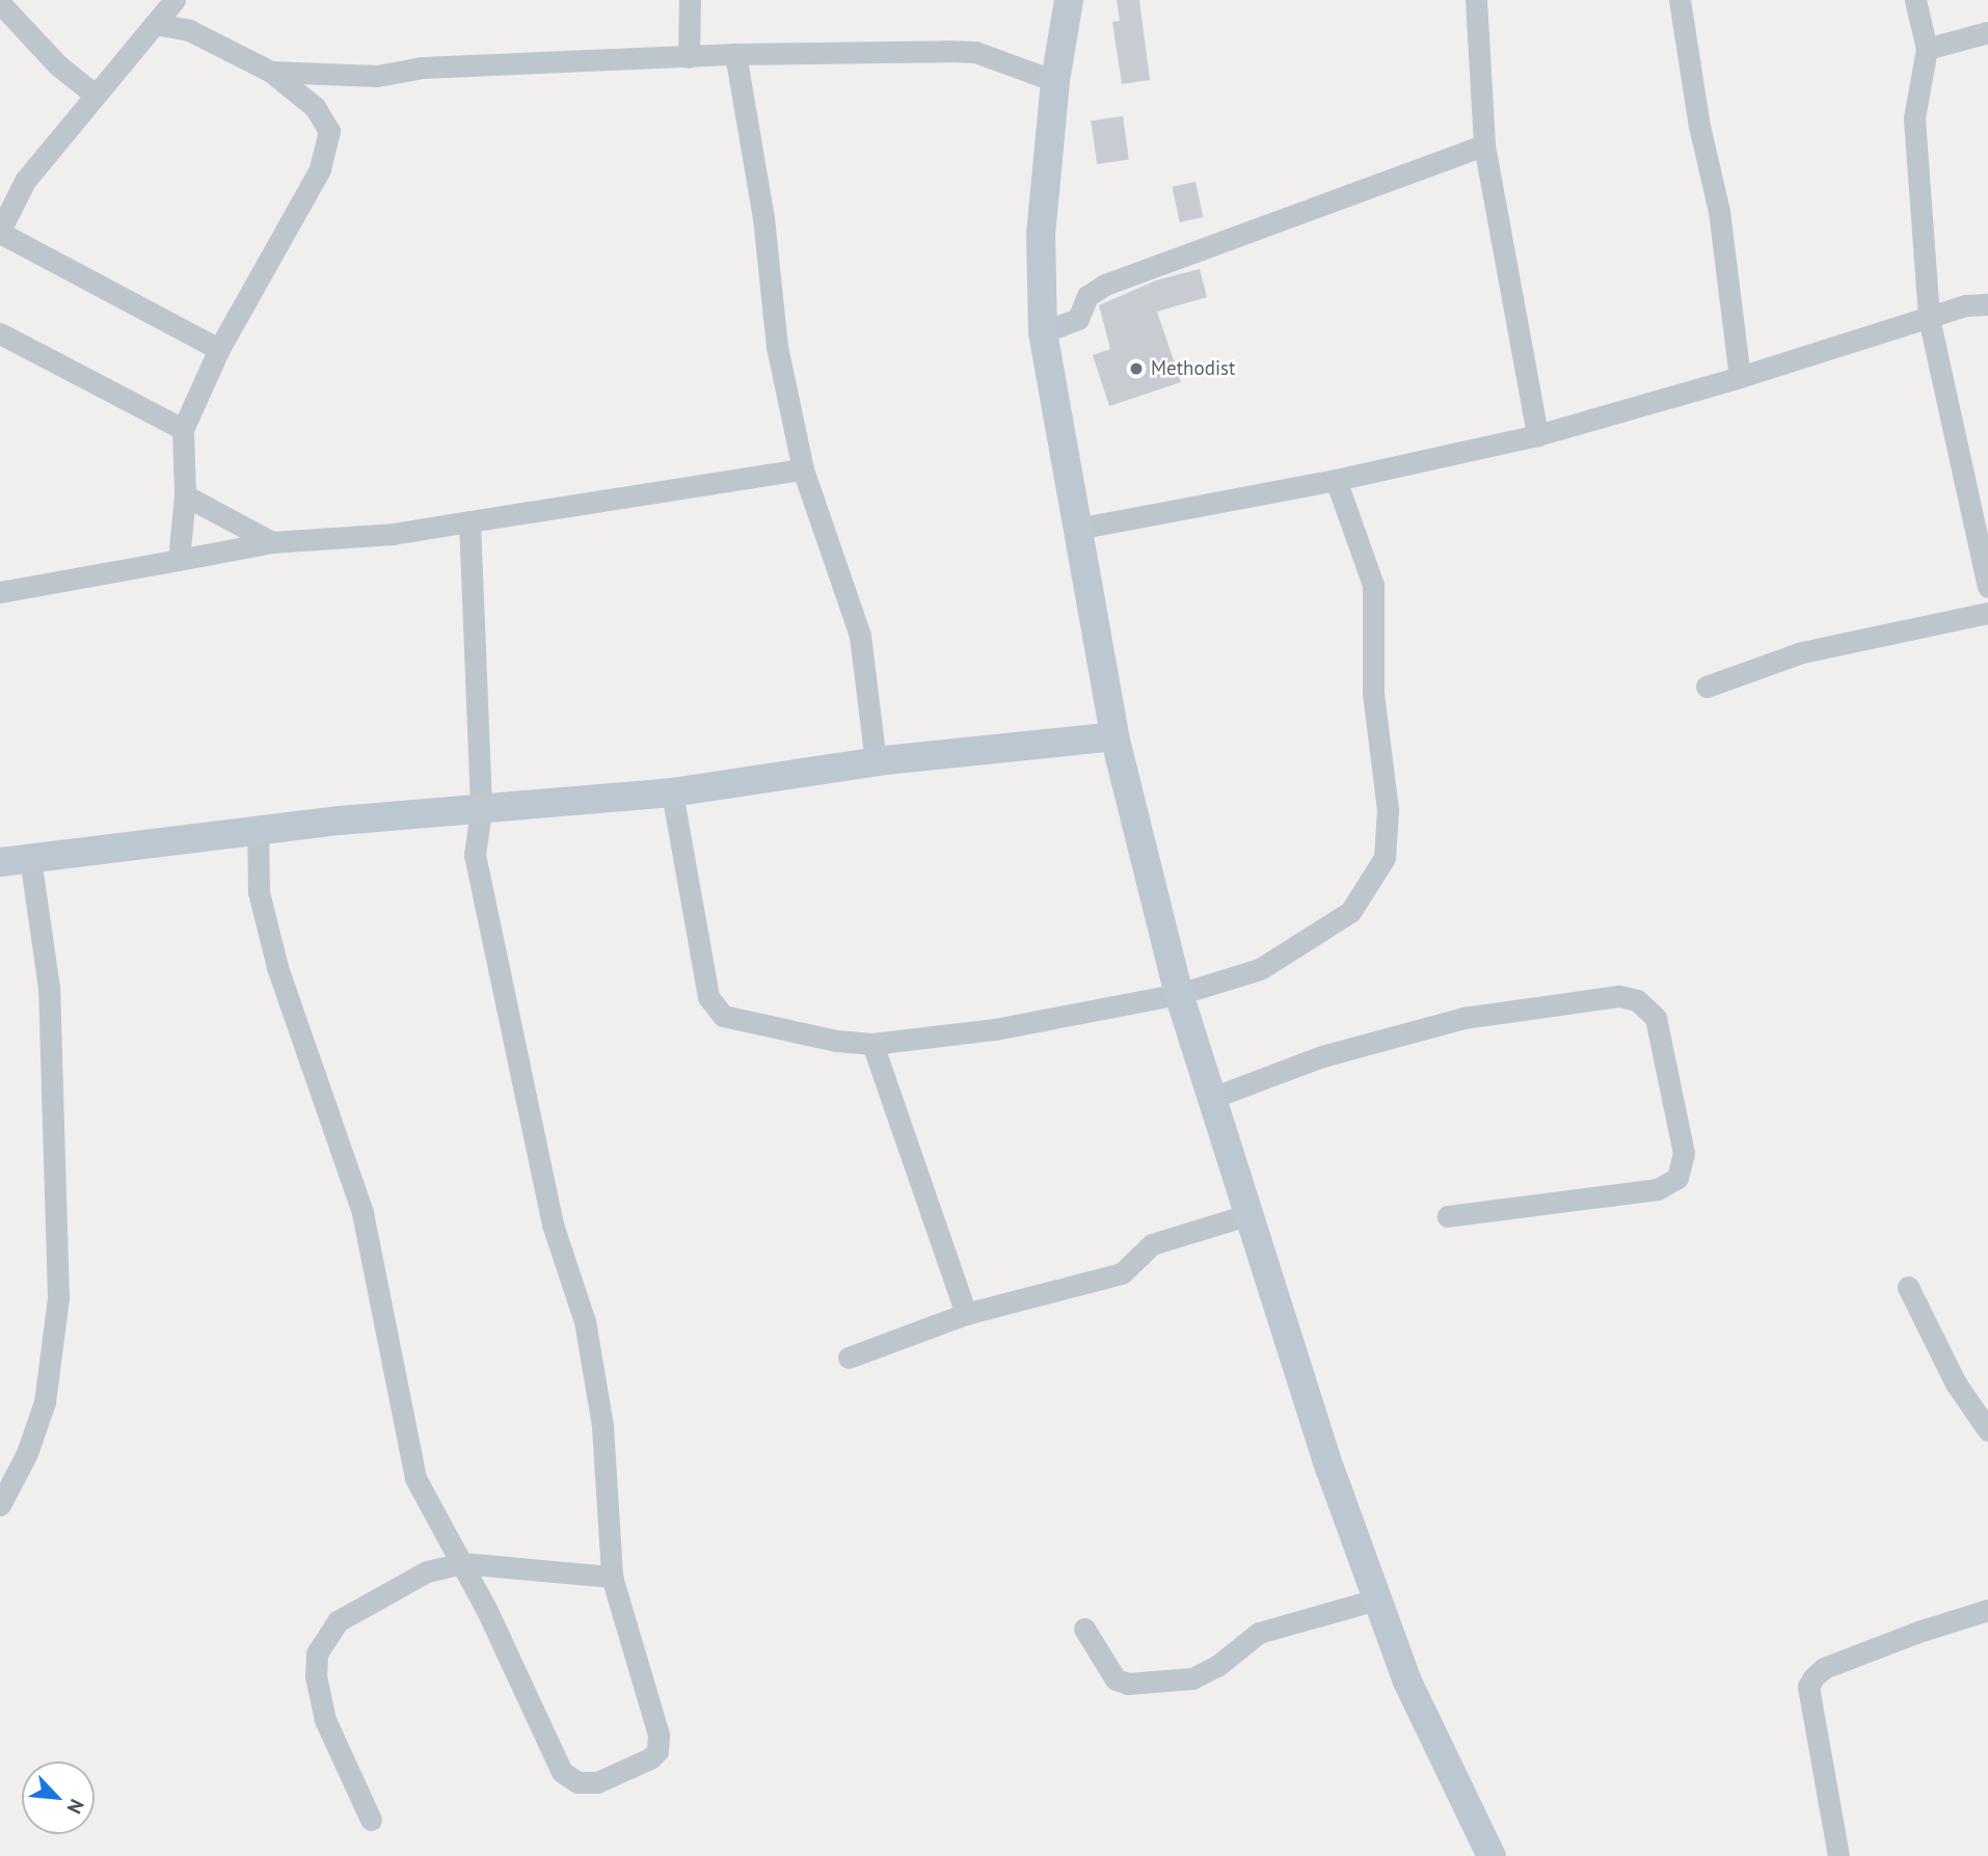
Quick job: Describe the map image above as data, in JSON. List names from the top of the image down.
{
  "places": ["Methodist"],
  "north": "bottom right"
}
